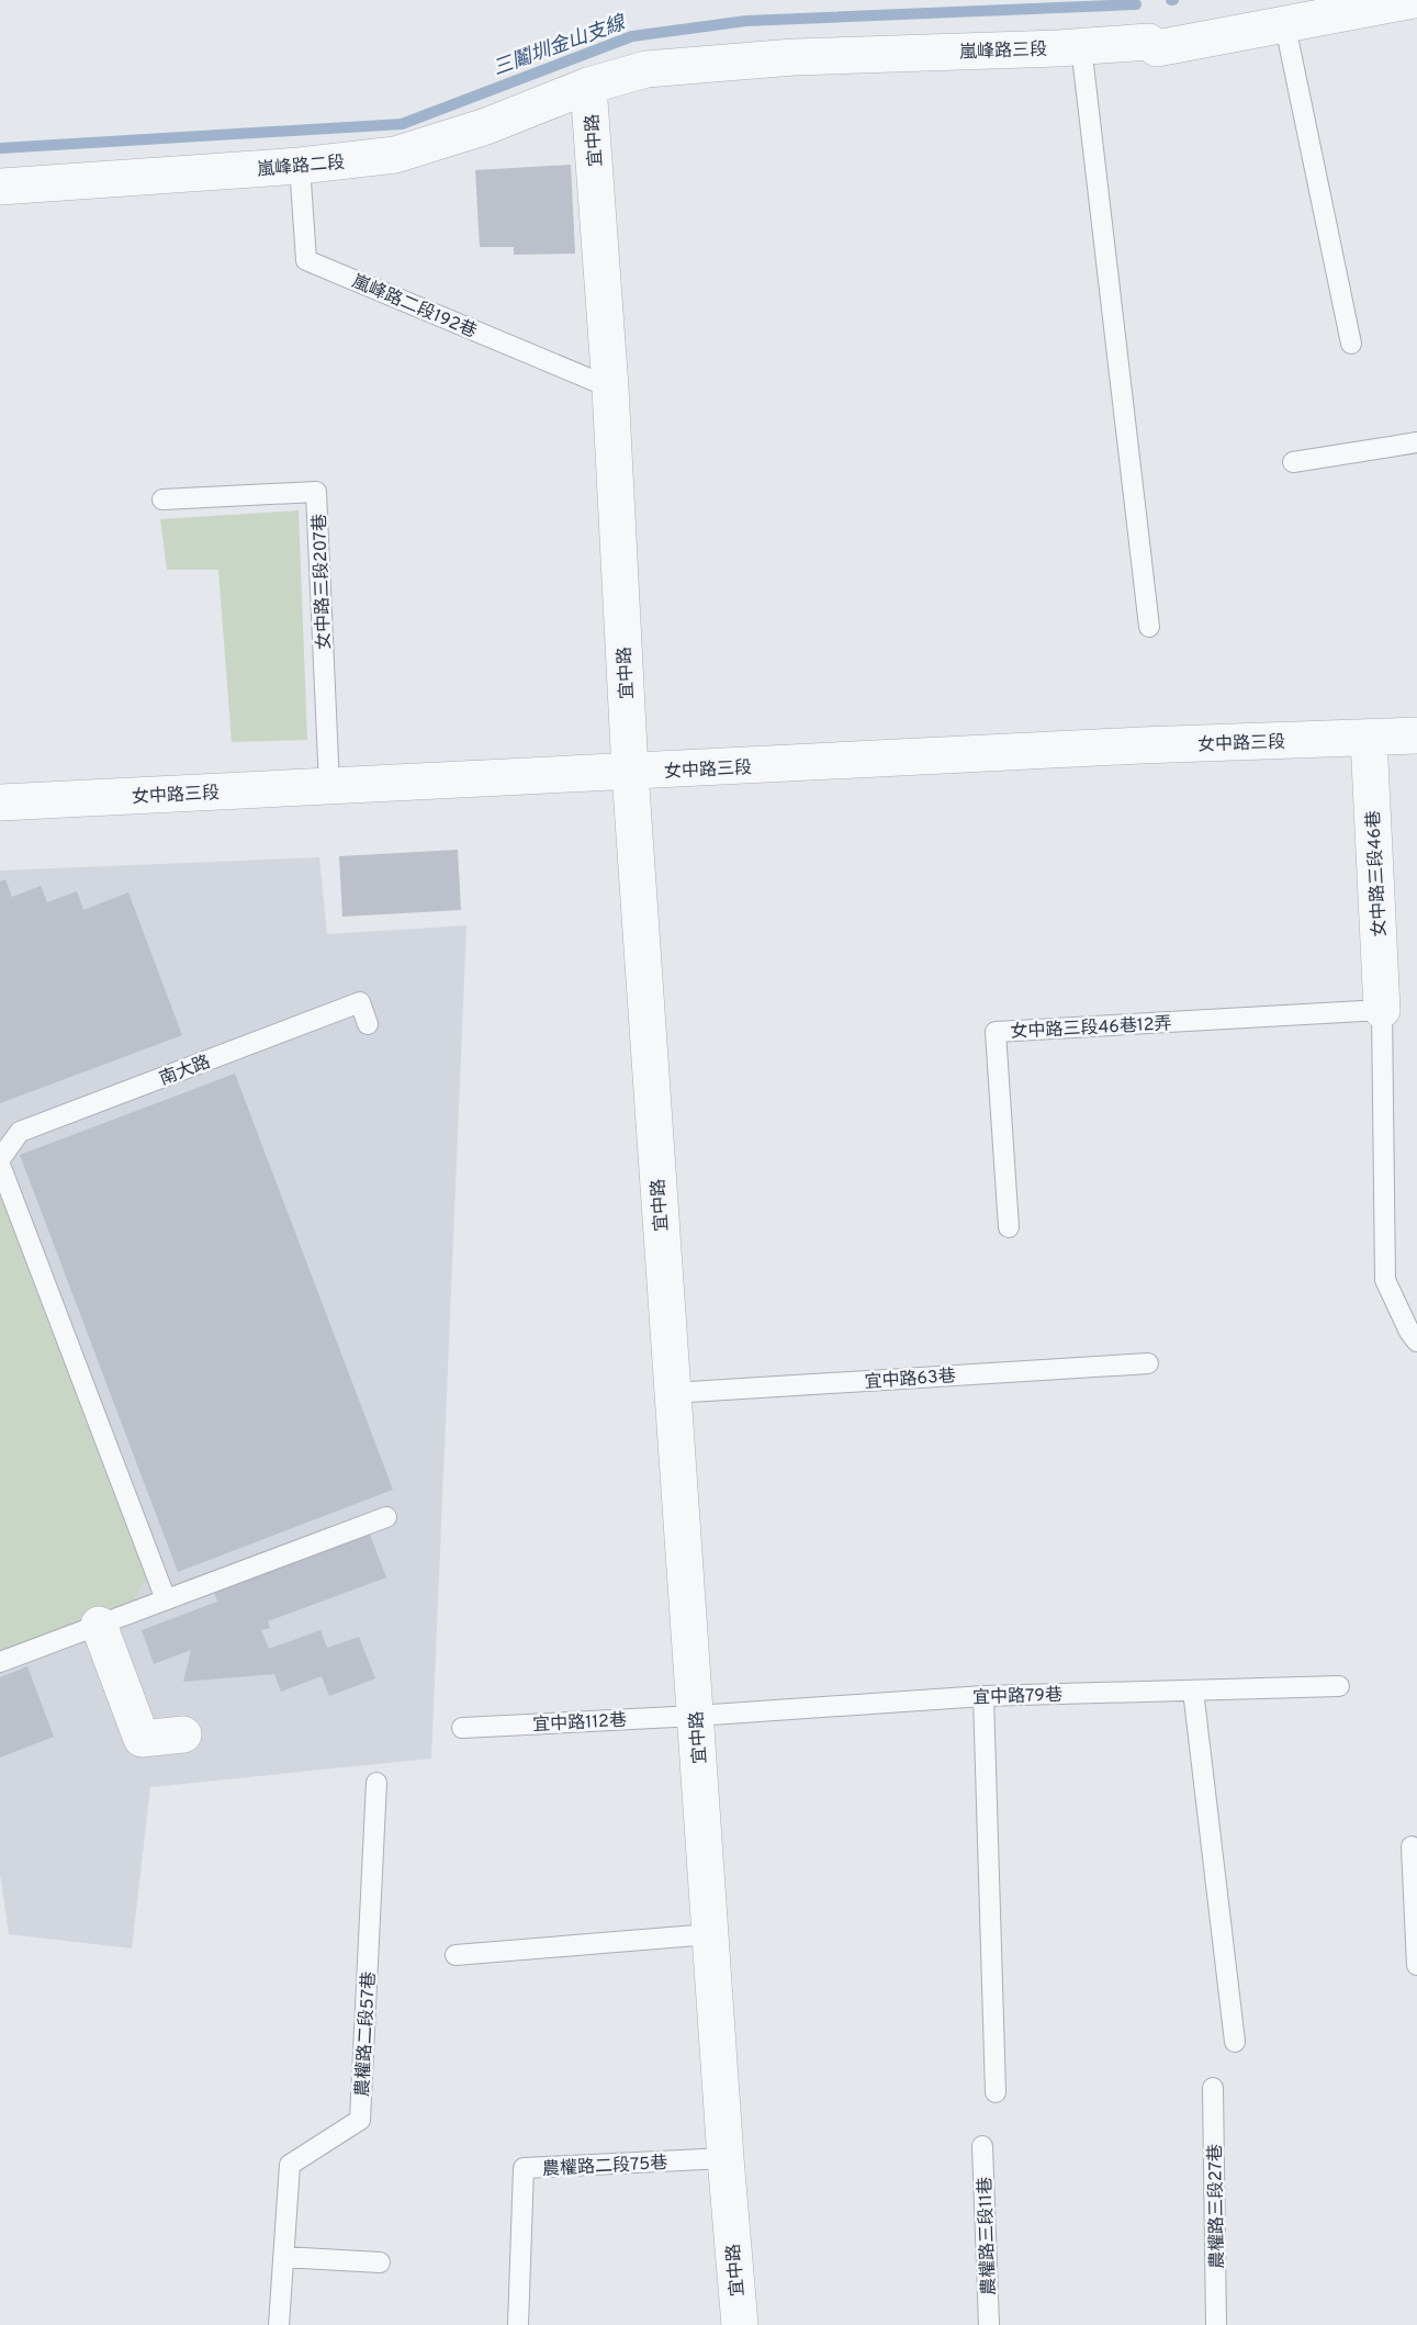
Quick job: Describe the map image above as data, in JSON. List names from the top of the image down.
{
  "streets": {
    "street": [
      "嵐峰路三段",
      "宜中路",
      "嵐峰路二段",
      "女中路三段",
      "女中路三段46巷"
    ],
    "lane": [
      "嵐峰路二段192巷",
      "女中路三段207巷",
      "女中路三段46巷12弄",
      "南大路",
      "宜中路63巷",
      "宜中路79巷",
      "宜中路112巷",
      "農權路二段57巷",
      "農權路二段75巷",
      "農權路三段27巷",
      "農權路三段11巷"
    ]
  },
  "crossings": [
    ["嵐峰路三段", "宜中路"],
    ["嵐峰路三段", "嵐峰路二段"],
    ["宜中路", "嵐峰路二段"],
    ["宜中路", "嵐峰路二段192巷"],
    ["宜中路", "女中路三段"],
    ["宜中路", "宜中路63巷"],
    ["宜中路", "宜中路79巷"],
    ["宜中路", "宜中路112巷"],
    ["宜中路", "農權路二段75巷"],
    ["嵐峰路二段", "嵐峰路二段192巷"],
    ["女中路三段207巷", "女中路三段"],
    ["女中路三段", "女中路三段46巷"],
    ["女中路三段46巷", "女中路三段46巷12弄"],
    ["宜中路79巷", "宜中路112巷"]
  ],
  "water": ["三鬮圳金山支線"]
}
